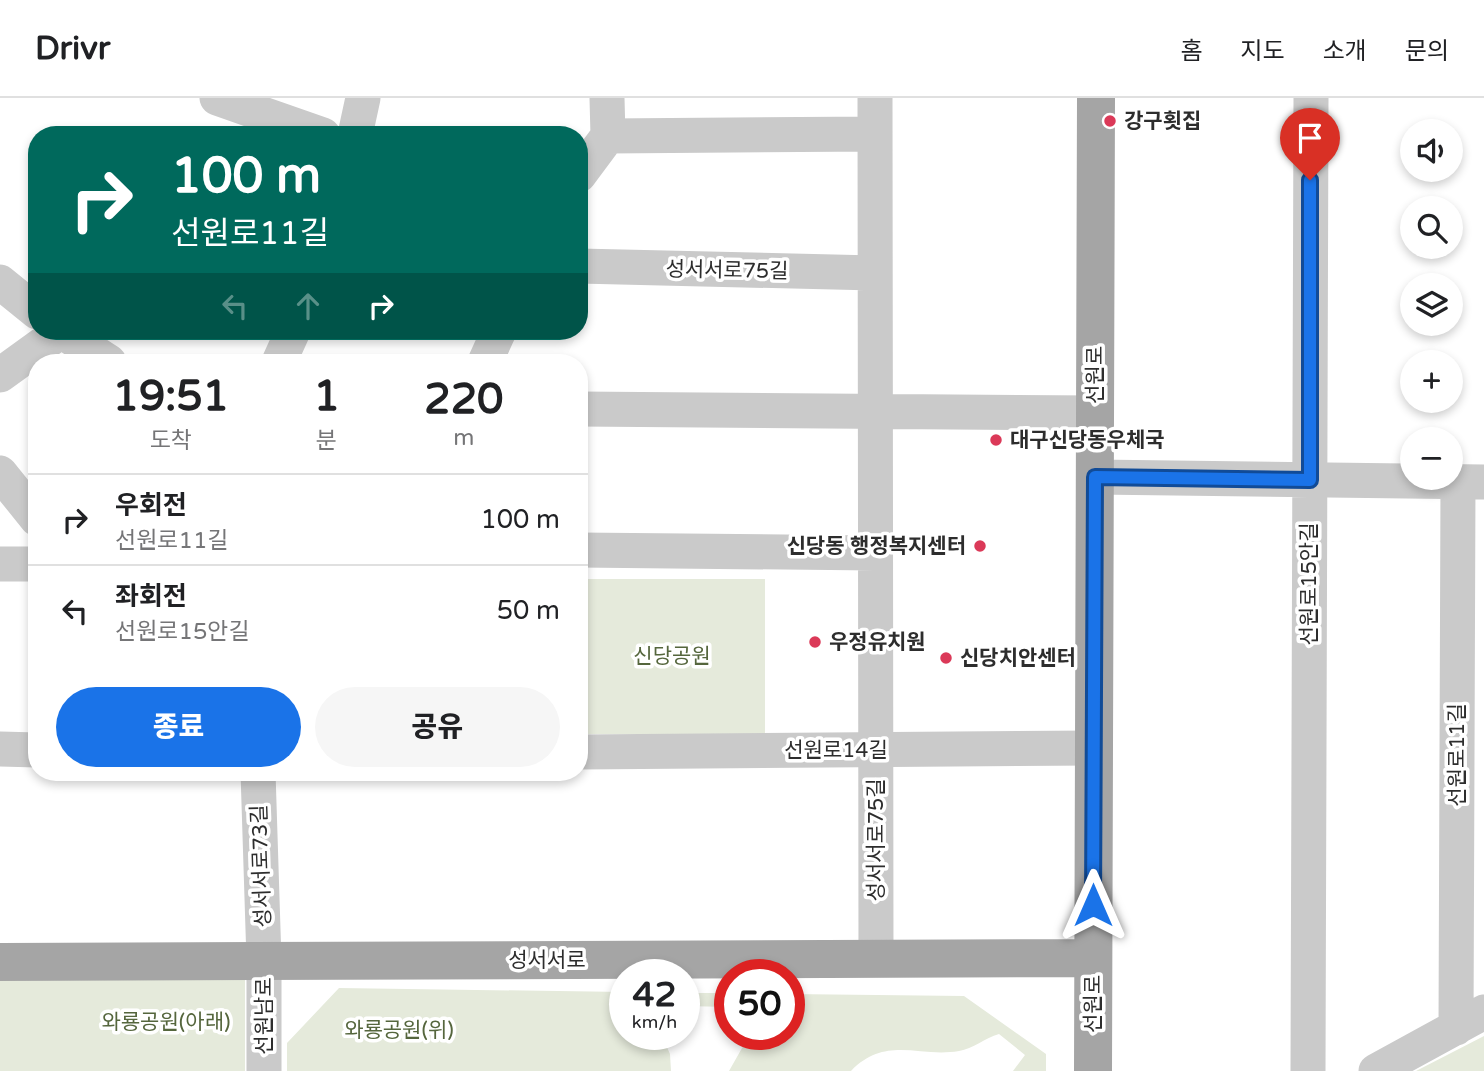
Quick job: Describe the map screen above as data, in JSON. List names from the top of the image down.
{
  "streets": {
    "main road": ["선원로", "성서서로"],
    "street": [
      "성서서로75길",
      "선원로15안길",
      "선원로14길",
      "선원로11길",
      "성서서로73길",
      "선원남로"
    ]
  },
  "crossings": [
    ["성서서로75길", "선원로14길"],
    ["성서서로75길", "성서서로"],
    ["선원로", "선원로14길"],
    ["선원로", "선원로11길"],
    ["선원로", "성서서로"],
    ["선원로15안길", "선원로11길"],
    ["성서서로73길", "성서서로"],
    ["성서서로73길", "선원남로"],
    ["성서서로", "선원남로"]
  ],
  "parks": ["신당공원", "와룡공원(아래)", "와룡공원(위)"],
  "places": [
    "강구횟집",
    "대구신당동우체국",
    "신당동 행정복지센터",
    "우정유치원",
    "신당치안센터"
  ],
  "page": {
    "header": "Drivr",
    "nav": [
      "홈",
      "지도",
      "소개",
      "문의"
    ],
    "map_buttons": ["+", "−"],
    "turn": ["100 m", "선원로11길"],
    "eta": [
      "19:51",
      "도착",
      "1",
      "분",
      "220",
      "m"
    ],
    "list": [
      {
        "name": "우회전",
        "note": "선원로11길",
        "value": "100 m"
      },
      {
        "name": "좌회전",
        "note": "선원로15안길",
        "value": "50 m"
      }
    ],
    "buttons": ["종료", "공유"],
    "speed": "42 km/h",
    "limit": "50"
  }
}
